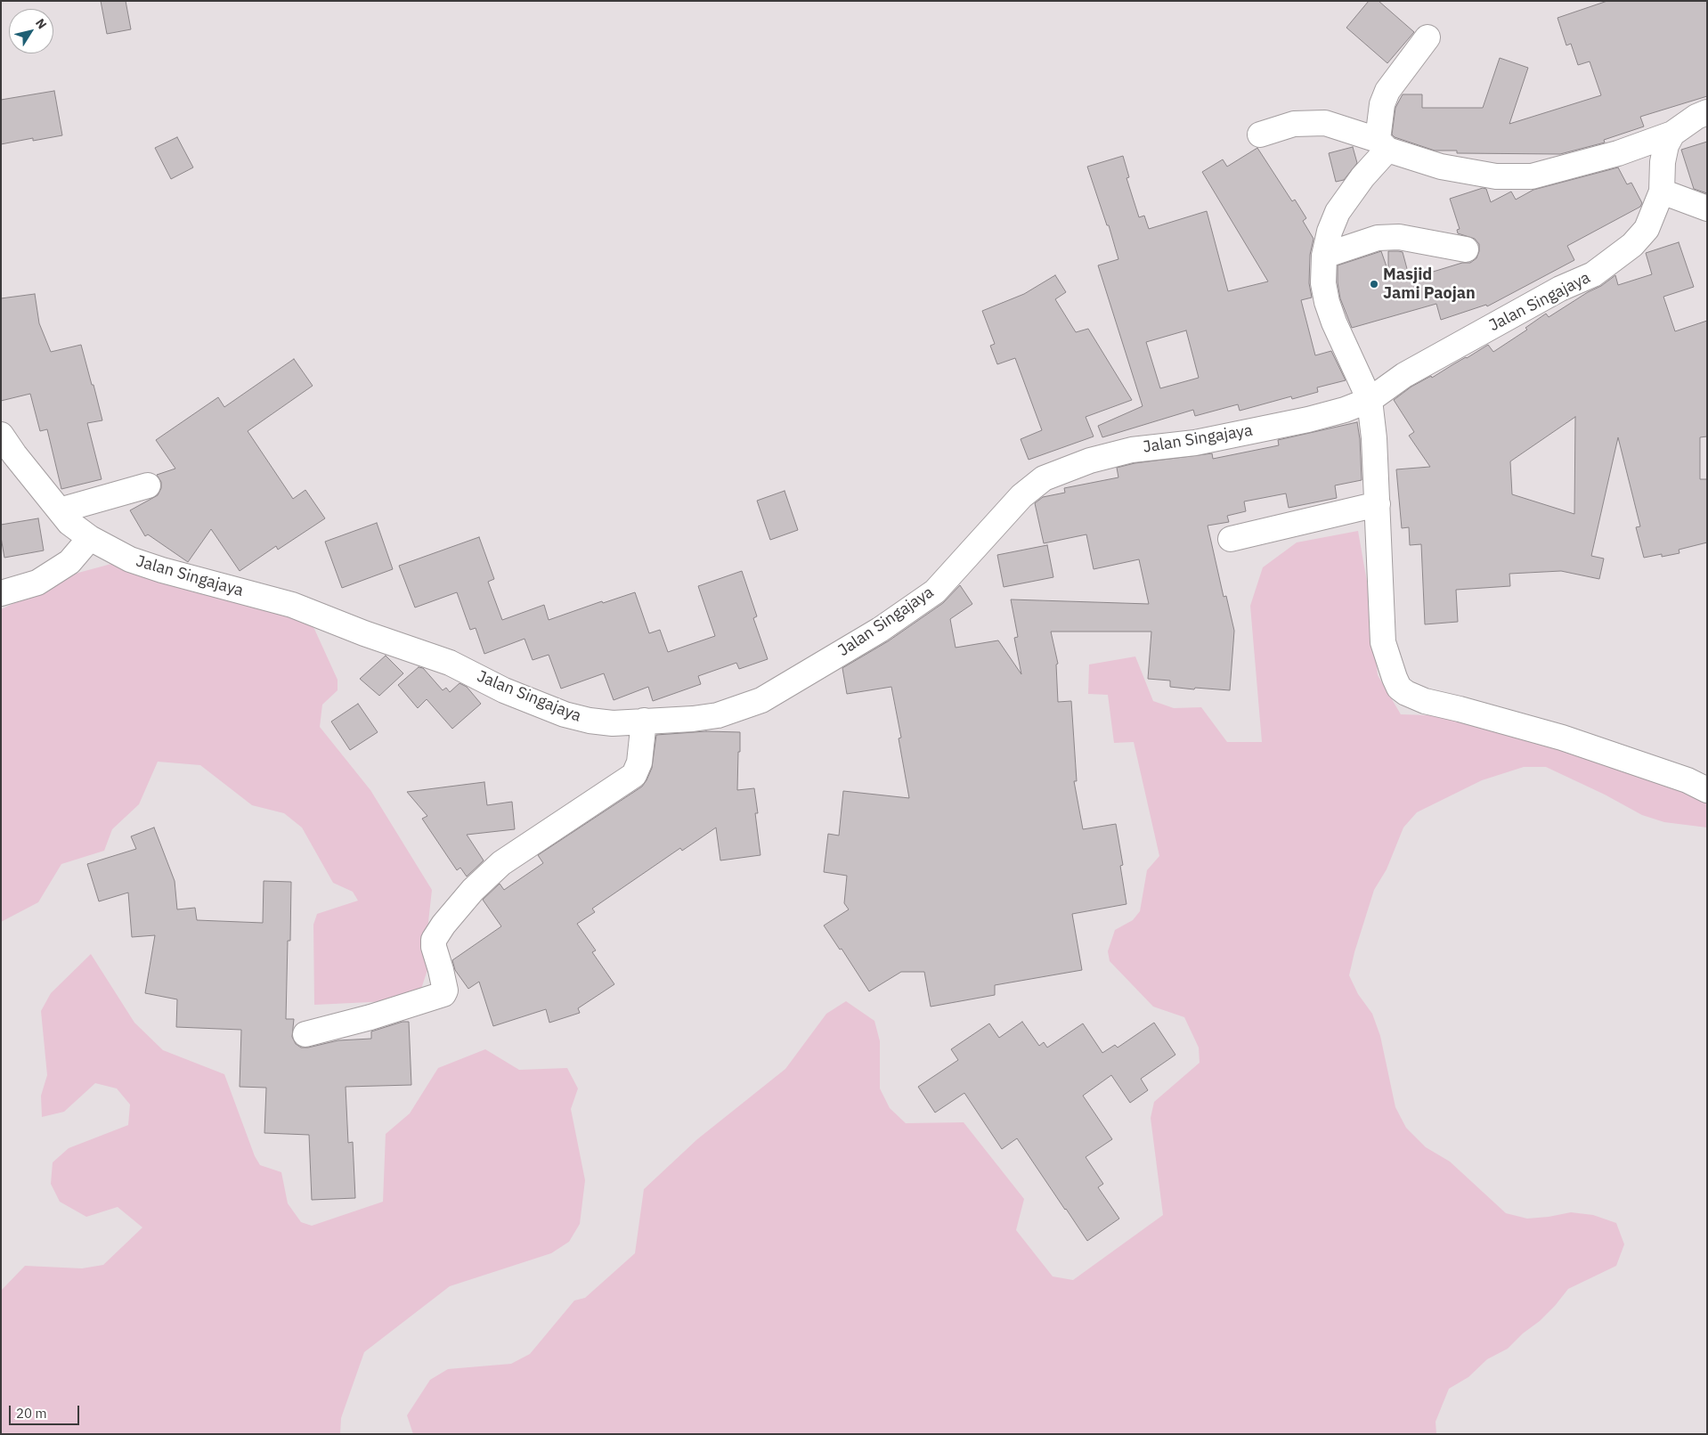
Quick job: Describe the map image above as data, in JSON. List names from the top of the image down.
{
  "streets": {
    "street": ["Jalan Singajaya"]
  },
  "places": ["Masjid Jami Paojan"],
  "scale_bar": "20 m",
  "north": "top right"
}
